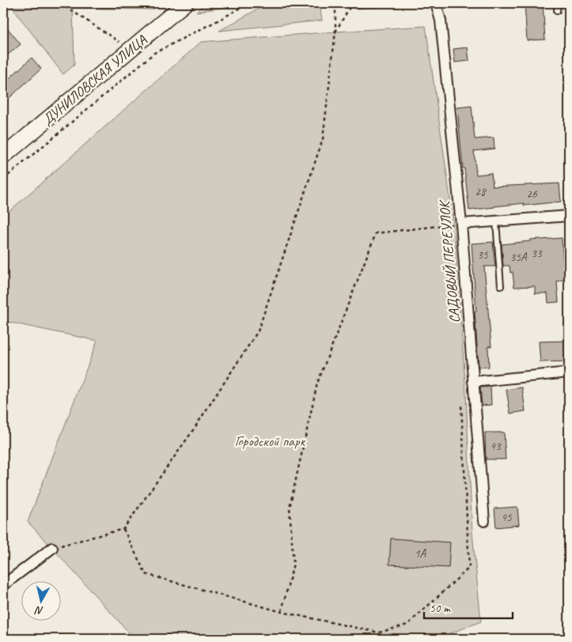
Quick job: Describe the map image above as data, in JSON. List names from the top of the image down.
{
  "streets": {
    "main road": ["ДУНИЛОВСКАЯ УЛИЦА"],
    "street": ["САДОВЫЙ ПЕРЕУЛОК"]
  },
  "parks": ["Городской парк"],
  "house_numbers": [
    "28",
    "26",
    "33",
    "35",
    "35А",
    "43",
    "45",
    "1А"
  ],
  "scale_bar": "50 m",
  "north": "bottom"
}
